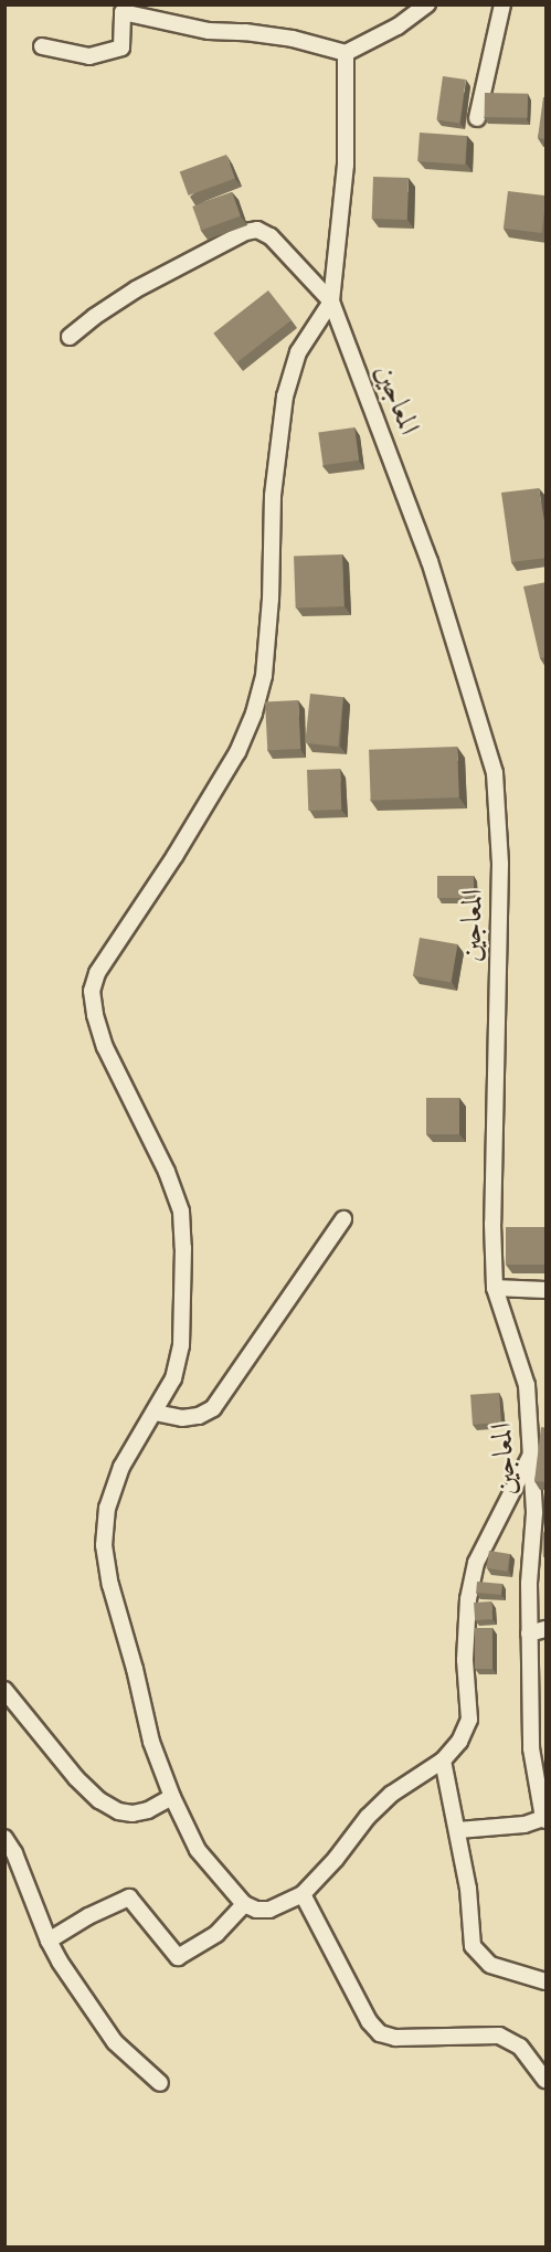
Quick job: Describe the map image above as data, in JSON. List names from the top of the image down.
{
  "streets": {
    "street": ["المعاجين"]
  }
}
